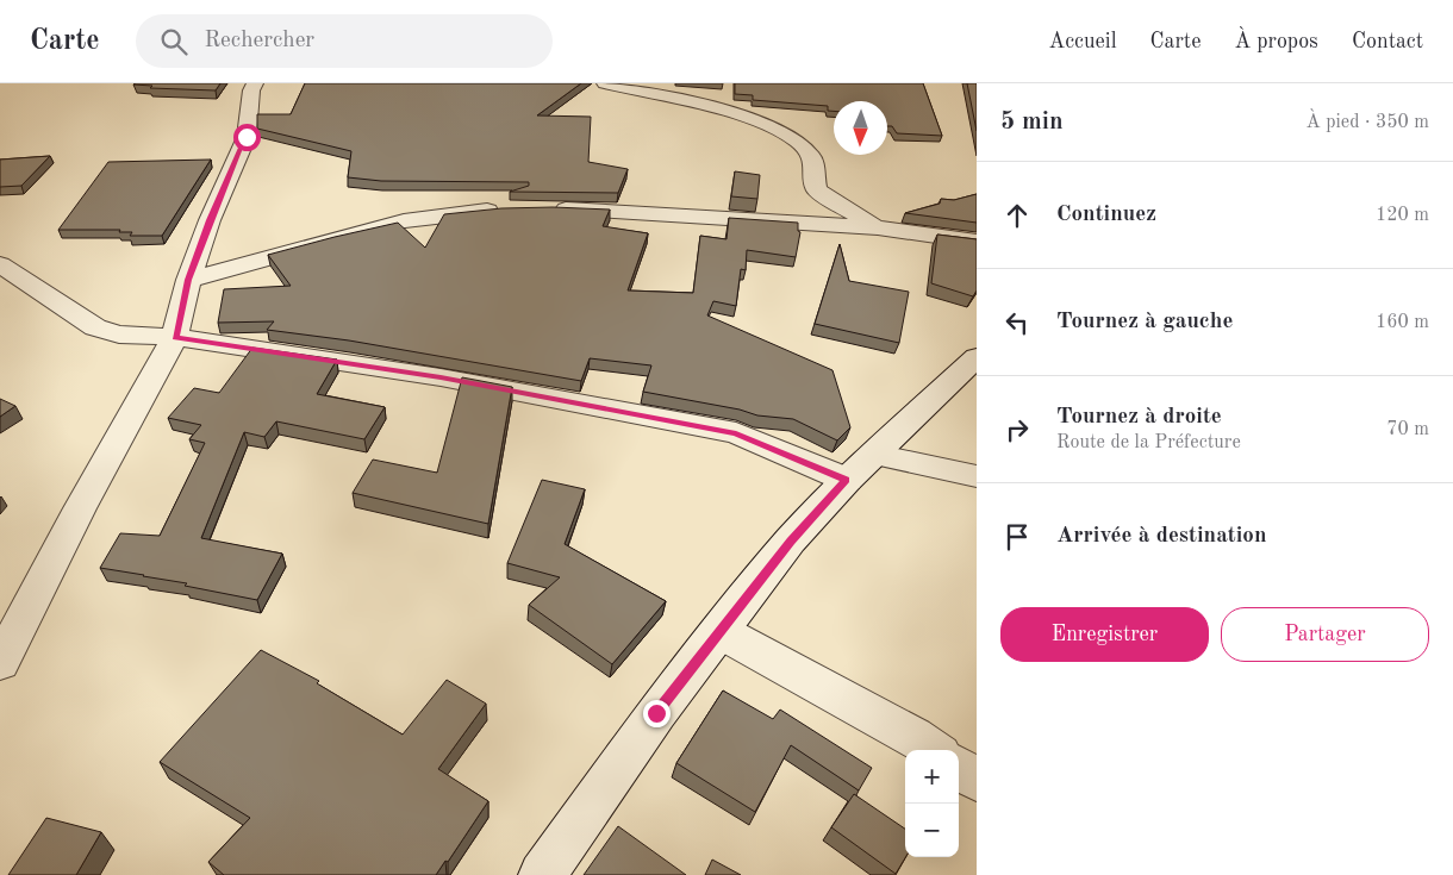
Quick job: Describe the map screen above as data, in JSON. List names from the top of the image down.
{
  "north": "bottom",
  "page": {
    "header": "Carte",
    "search": "Rechercher",
    "nav": [
      "Accueil",
      "Carte",
      "À propos",
      "Contact"
    ],
    "heading": ["5 min", "À pied · 350 m"],
    "list": [
      ["Continuez", "120 m"],
      ["Tournez à gauche", "160 m"],
      ["Tournez à droite", "Route de la Préfecture", "70 m"],
      "Arrivée à destination"
    ],
    "buttons": ["Enregistrer", "Partager"],
    "map_buttons": ["+", "−"]
  }
}
